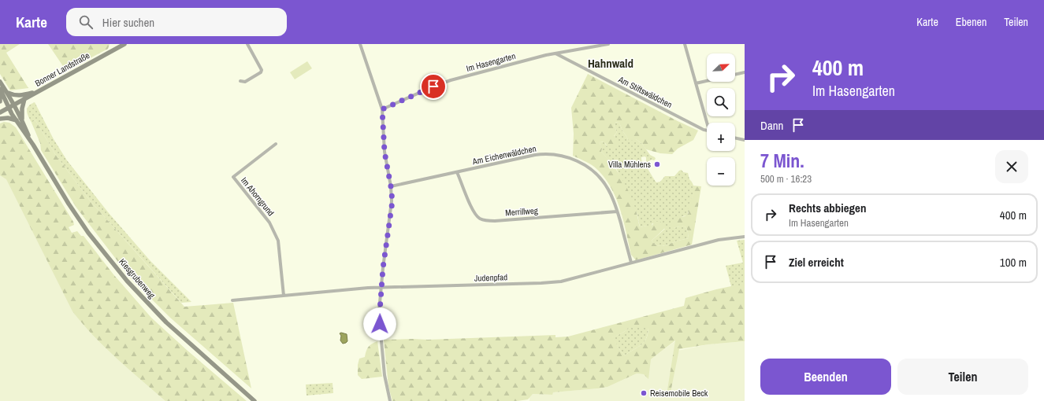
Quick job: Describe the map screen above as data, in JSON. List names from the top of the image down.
{
  "streets": {
    "main road": ["Bonner Landstraße", "Kiesgrubenweg"],
    "street": [
      "Im Hasengarten",
      "Am Stiftswäldchen",
      "Am Eichenwäldchen",
      "Im Ahorngrund",
      "Merrillweg",
      "Judenpfad"
    ]
  },
  "crossings": [
    ["Im Hasengarten", "Am Stiftswäldchen"],
    ["Bonner Landstraße", "Kiesgrubenweg"],
    ["Am Eichenwäldchen", "Merrillweg"],
    ["Am Eichenwäldchen", "Judenpfad"],
    ["Im Ahorngrund", "Judenpfad"]
  ],
  "districts": ["Hahnwald"],
  "places": ["Villa Mühlens", "Reisemobile Beck"],
  "north": "top right",
  "page": {
    "header": "Karte",
    "search": "Hier suchen",
    "nav": ["Karte", "Ebenen", "Teilen"],
    "turn": ["400 m", "Im Hasengarten"],
    "map_buttons": ["+", "−"],
    "then": "Dann",
    "heading": ["7 Min.", "500 m · 16:23"],
    "list": [
      {
        "name": "Rechts abbiegen",
        "note": "Im Hasengarten",
        "value": "400 m"
      },
      {
        "name": "Ziel erreicht",
        "value": "100 m"
      }
    ],
    "buttons": ["Beenden", "Teilen"]
  }
}
